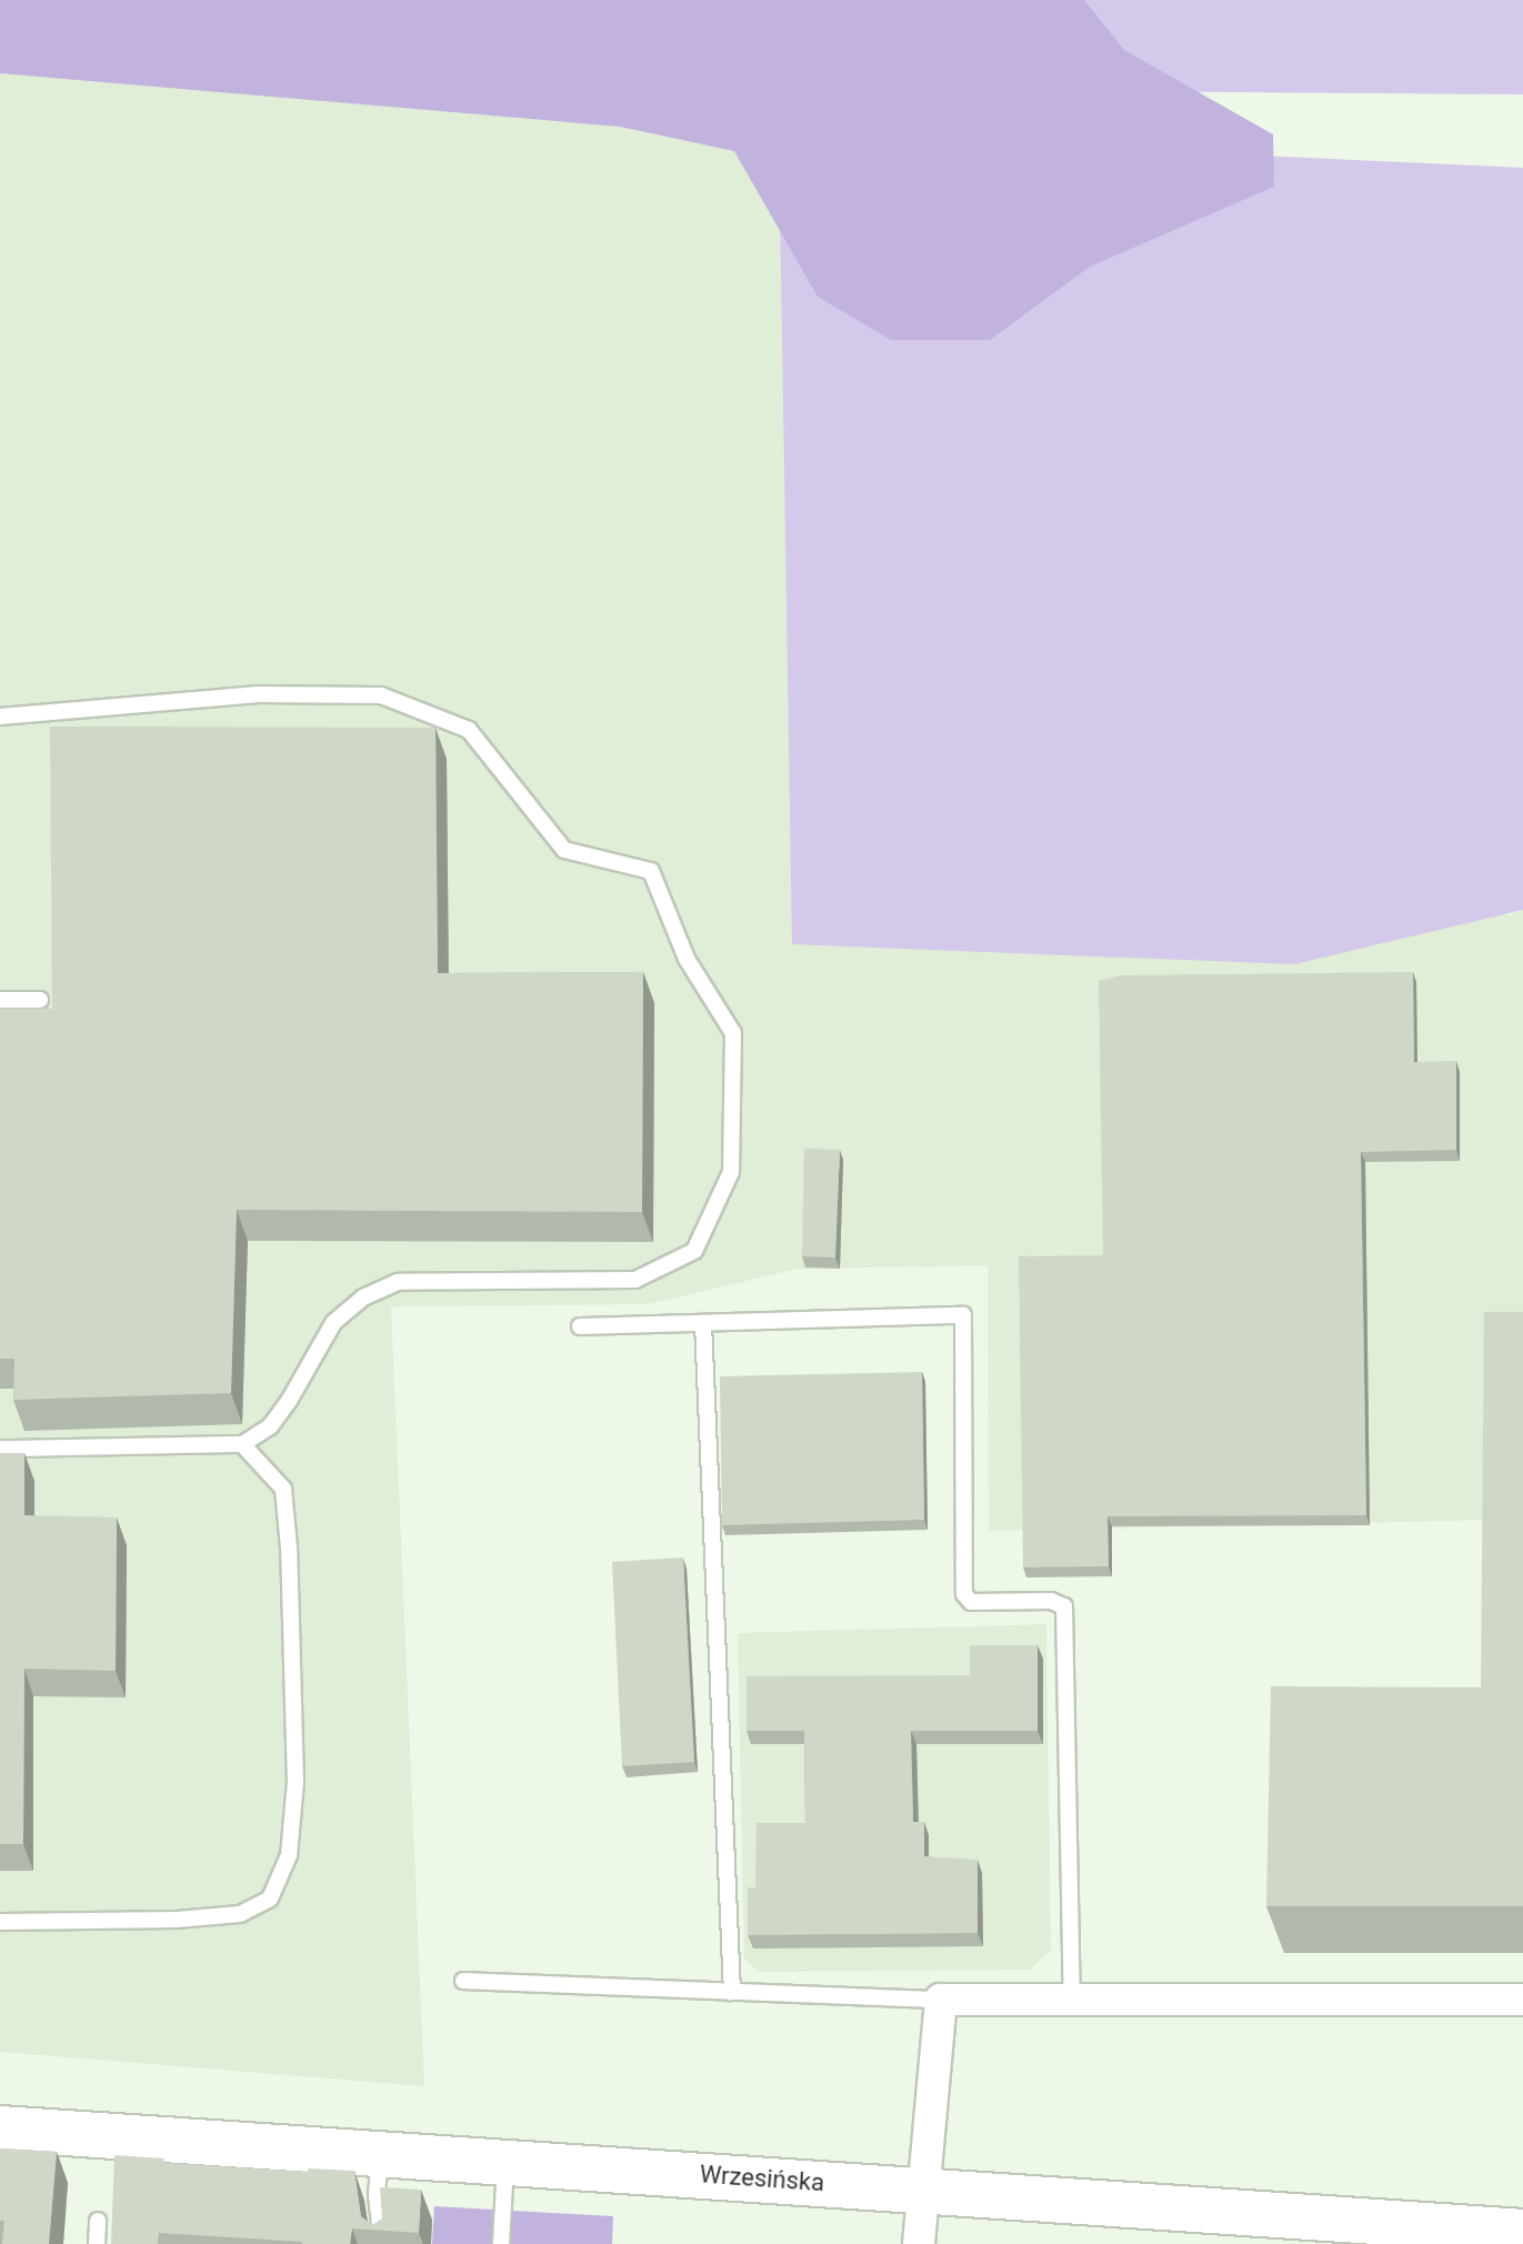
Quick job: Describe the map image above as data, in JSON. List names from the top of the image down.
{
  "streets": {
    "street": ["Wrzesińska"]
  }
}
